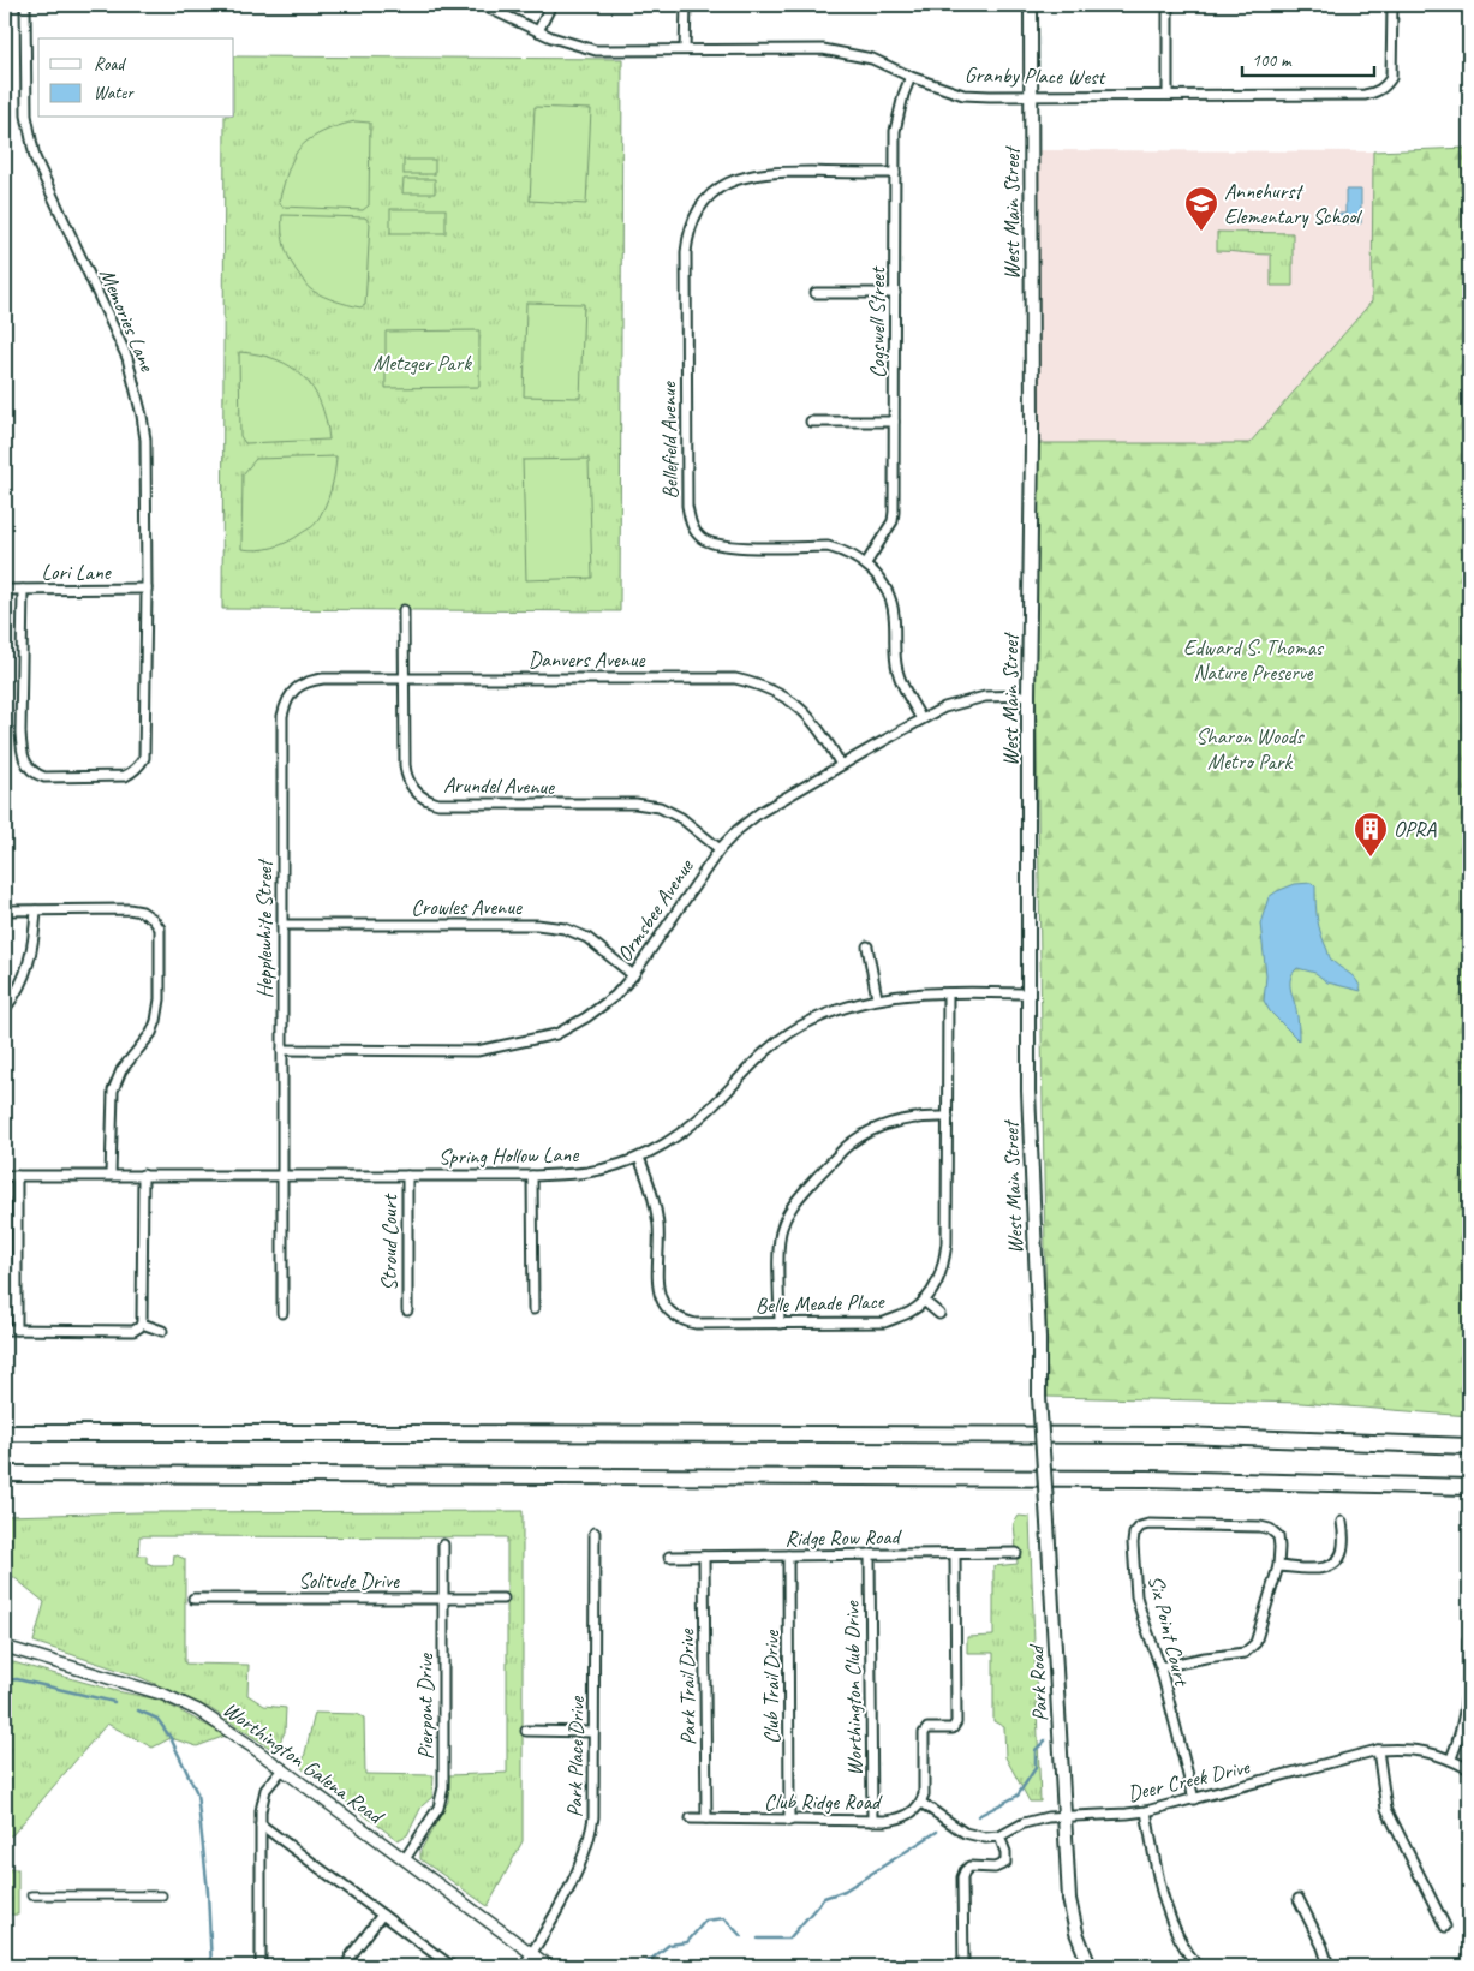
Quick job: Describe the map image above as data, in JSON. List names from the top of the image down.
{
  "streets": {
    "main road": ["West Main Street", "Park Road"],
    "street": [
      "Granby Place West",
      "Memories Lane",
      "Cogswell Street",
      "Bellefield Avenue",
      "Lori Lane",
      "Danvers Avenue",
      "Arundel Avenue",
      "Crowles Avenue",
      "Ormsbee Avenue",
      "Hepplewhite Street",
      "Spring Hollow Lane",
      "Stroud Court",
      "Belle Meade Place",
      "Ridge Row Road",
      "Solitude Drive",
      "Six Point Court",
      "Park Trail Drive",
      "Club Trail Drive",
      "Worthington Club Drive",
      "Pierpont Drive",
      "Park Place Drive",
      "Worthington Galena Road",
      "Deer Creek Drive",
      "Club Ridge Road"
    ]
  },
  "crossings": [
    ["Granby Place West", "West Main Street"],
    ["Granby Place West", "Cogswell Street"],
    ["West Main Street", "Ormsbee Avenue"],
    ["West Main Street", "Spring Hollow Lane"],
    ["West Main Street", "Park Road"],
    ["Memories Lane", "Lori Lane"],
    ["Cogswell Street", "Bellefield Avenue"],
    ["Bellefield Avenue", "Ormsbee Avenue"],
    ["Danvers Avenue", "Arundel Avenue"],
    ["Danvers Avenue", "Ormsbee Avenue"],
    ["Danvers Avenue", "Hepplewhite Street"],
    ["Arundel Avenue", "Ormsbee Avenue"],
    ["Crowles Avenue", "Ormsbee Avenue"],
    ["Crowles Avenue", "Hepplewhite Street"],
    ["Ormsbee Avenue", "Hepplewhite Street"],
    ["Hepplewhite Street", "Spring Hollow Lane"],
    ["Spring Hollow Lane", "Stroud Court"],
    ["Spring Hollow Lane", "Belle Meade Place"],
    ["Ridge Row Road", "Park Trail Drive"],
    ["Ridge Row Road", "Club Trail Drive"],
    ["Ridge Row Road", "Worthington Club Drive"],
    ["Solitude Drive", "Pierpont Drive"],
    ["Six Point Court", "Deer Creek Drive"],
    ["Park Road", "Deer Creek Drive"],
    ["Park Trail Drive", "Club Ridge Road"],
    ["Club Trail Drive", "Club Ridge Road"],
    ["Worthington Club Drive", "Club Ridge Road"],
    ["Pierpont Drive", "Worthington Galena Road"],
    ["Park Place Drive", "Worthington Galena Road"]
  ],
  "parks": ["Metzger Park", "Edward S. Thomas Nature Preserve", "Sharon Woods Metro Park"],
  "places": {
    "school or university": ["Annehurst Elementary School"],
    "building": ["OPRA"]
  },
  "legend": ["Road", "Water"],
  "scale_bar": "100 m"
}
